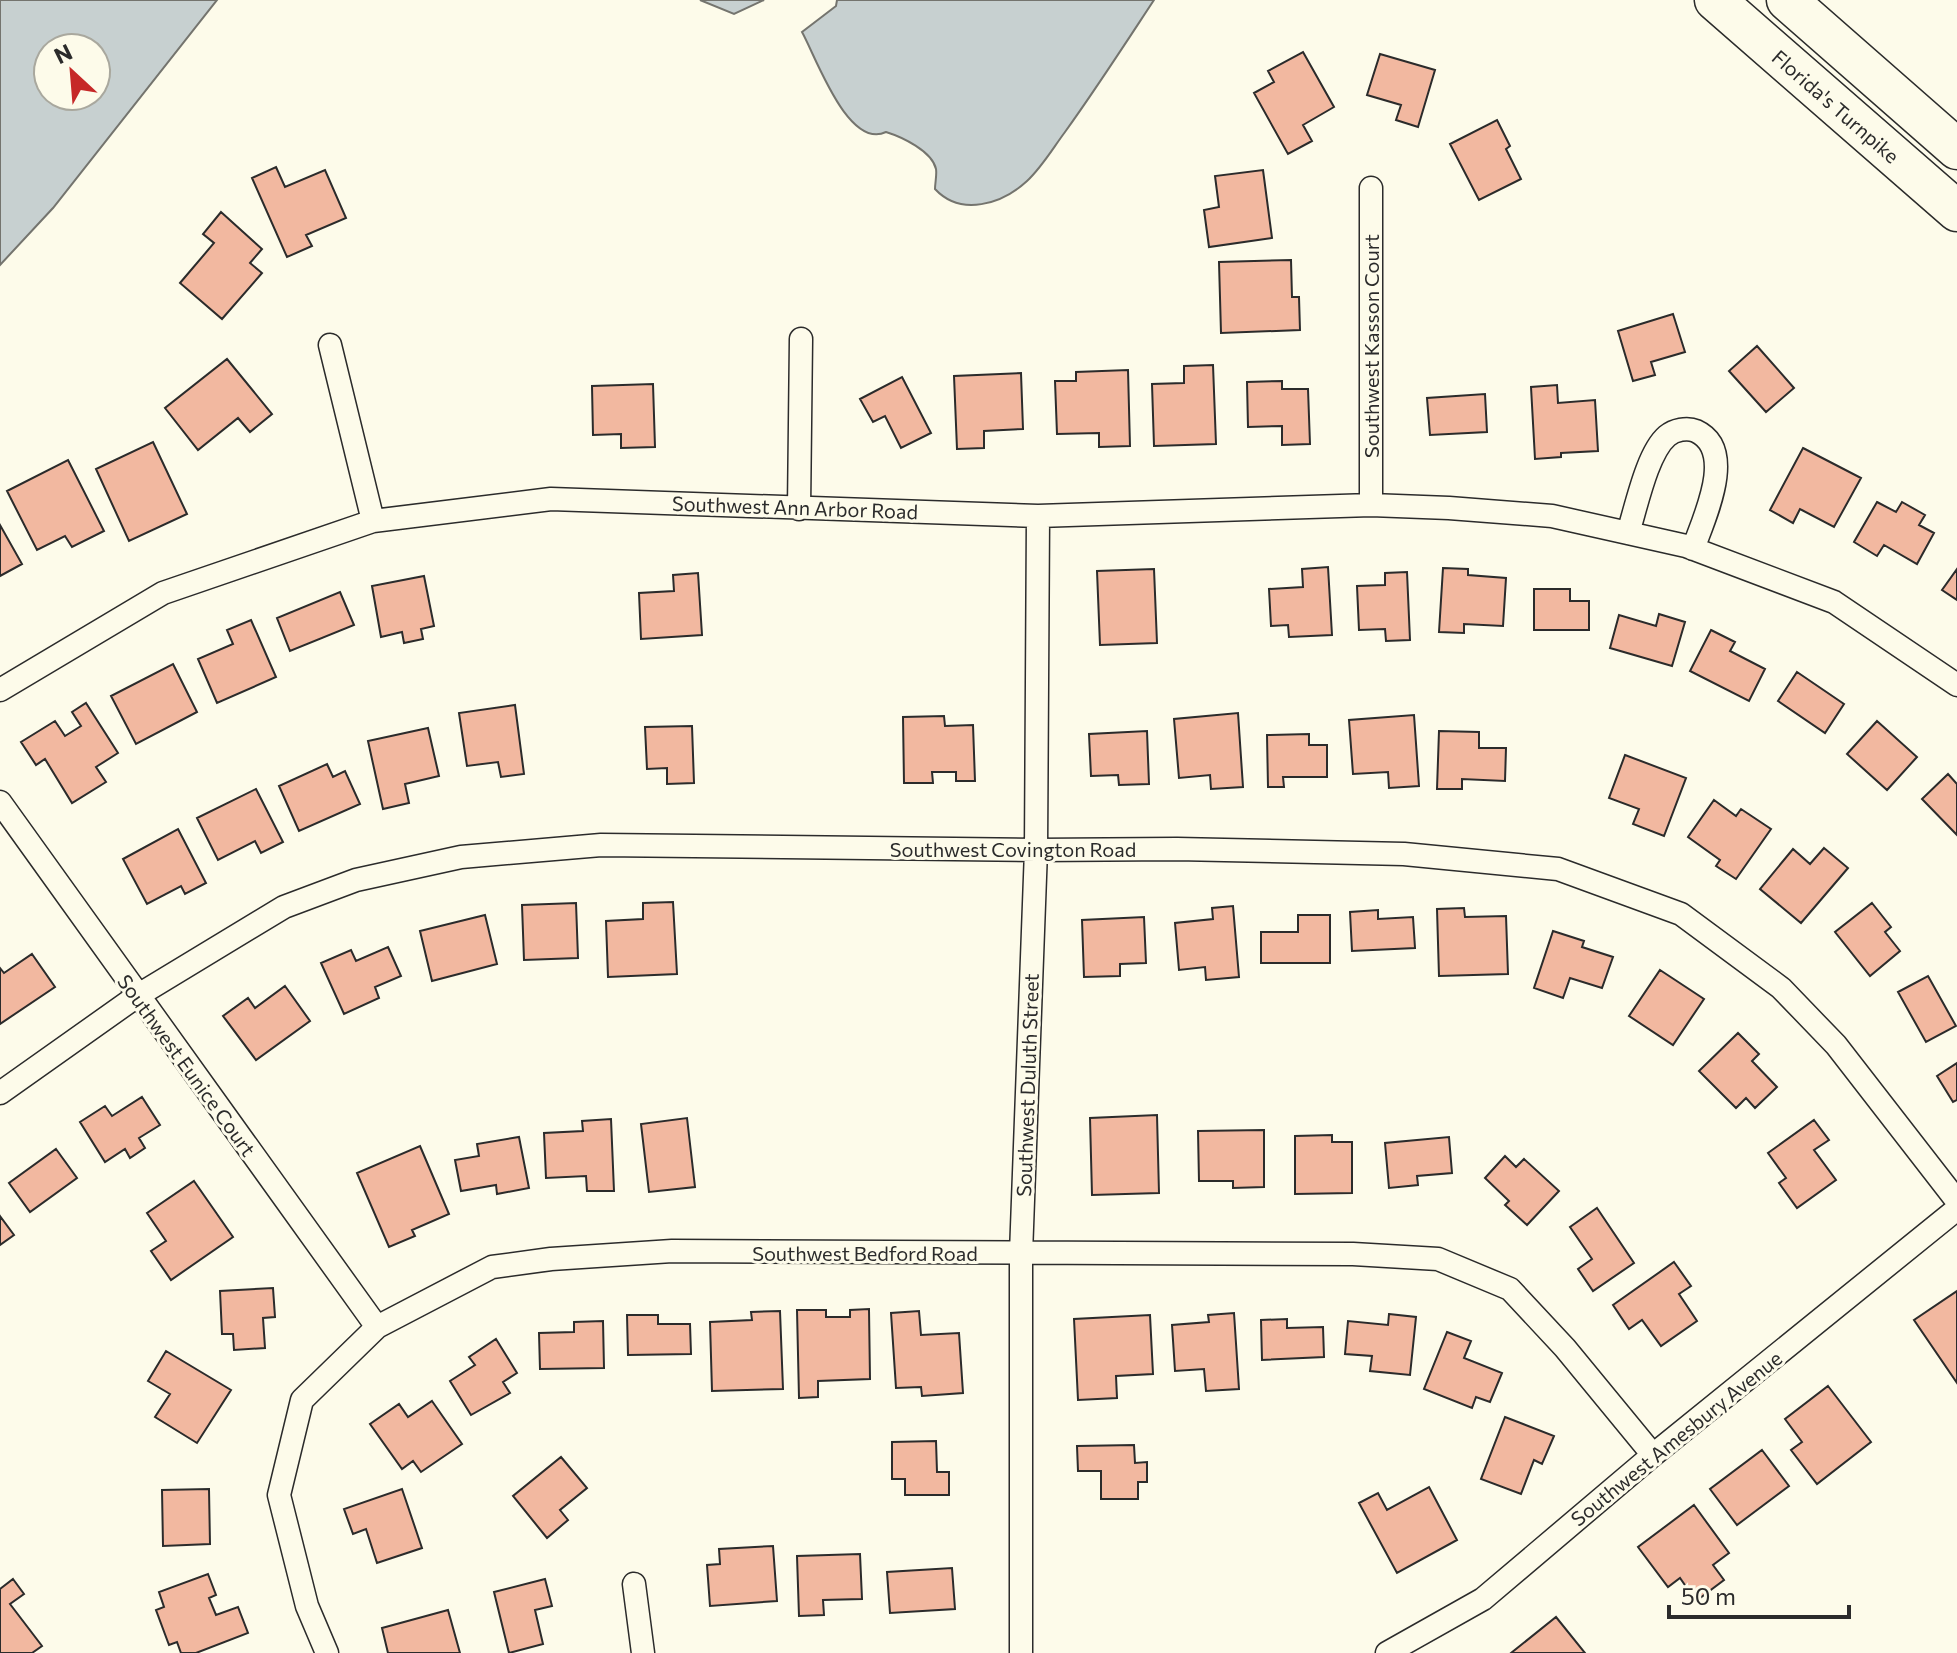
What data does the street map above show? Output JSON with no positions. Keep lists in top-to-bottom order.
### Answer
{
  "streets": {
    "highway": ["Florida's Turnpike"],
    "street": [
      "Southwest Kasson Court",
      "Southwest Ann Arbor Road",
      "Southwest Covington Road",
      "Southwest Eunice Court",
      "Southwest Duluth Street",
      "Southwest Bedford Road",
      "Southwest Amesbury Avenue"
    ]
  },
  "crossings": [
    ["Southwest Kasson Court", "Southwest Ann Arbor Road"],
    ["Southwest Ann Arbor Road", "Southwest Duluth Street"],
    ["Southwest Covington Road", "Southwest Eunice Court"],
    ["Southwest Covington Road", "Southwest Duluth Street"],
    ["Southwest Eunice Court", "Southwest Bedford Road"],
    ["Southwest Duluth Street", "Southwest Bedford Road"],
    ["Southwest Bedford Road", "Southwest Amesbury Avenue"]
  ],
  "scale_bar": "50 m",
  "north": "top left"
}
